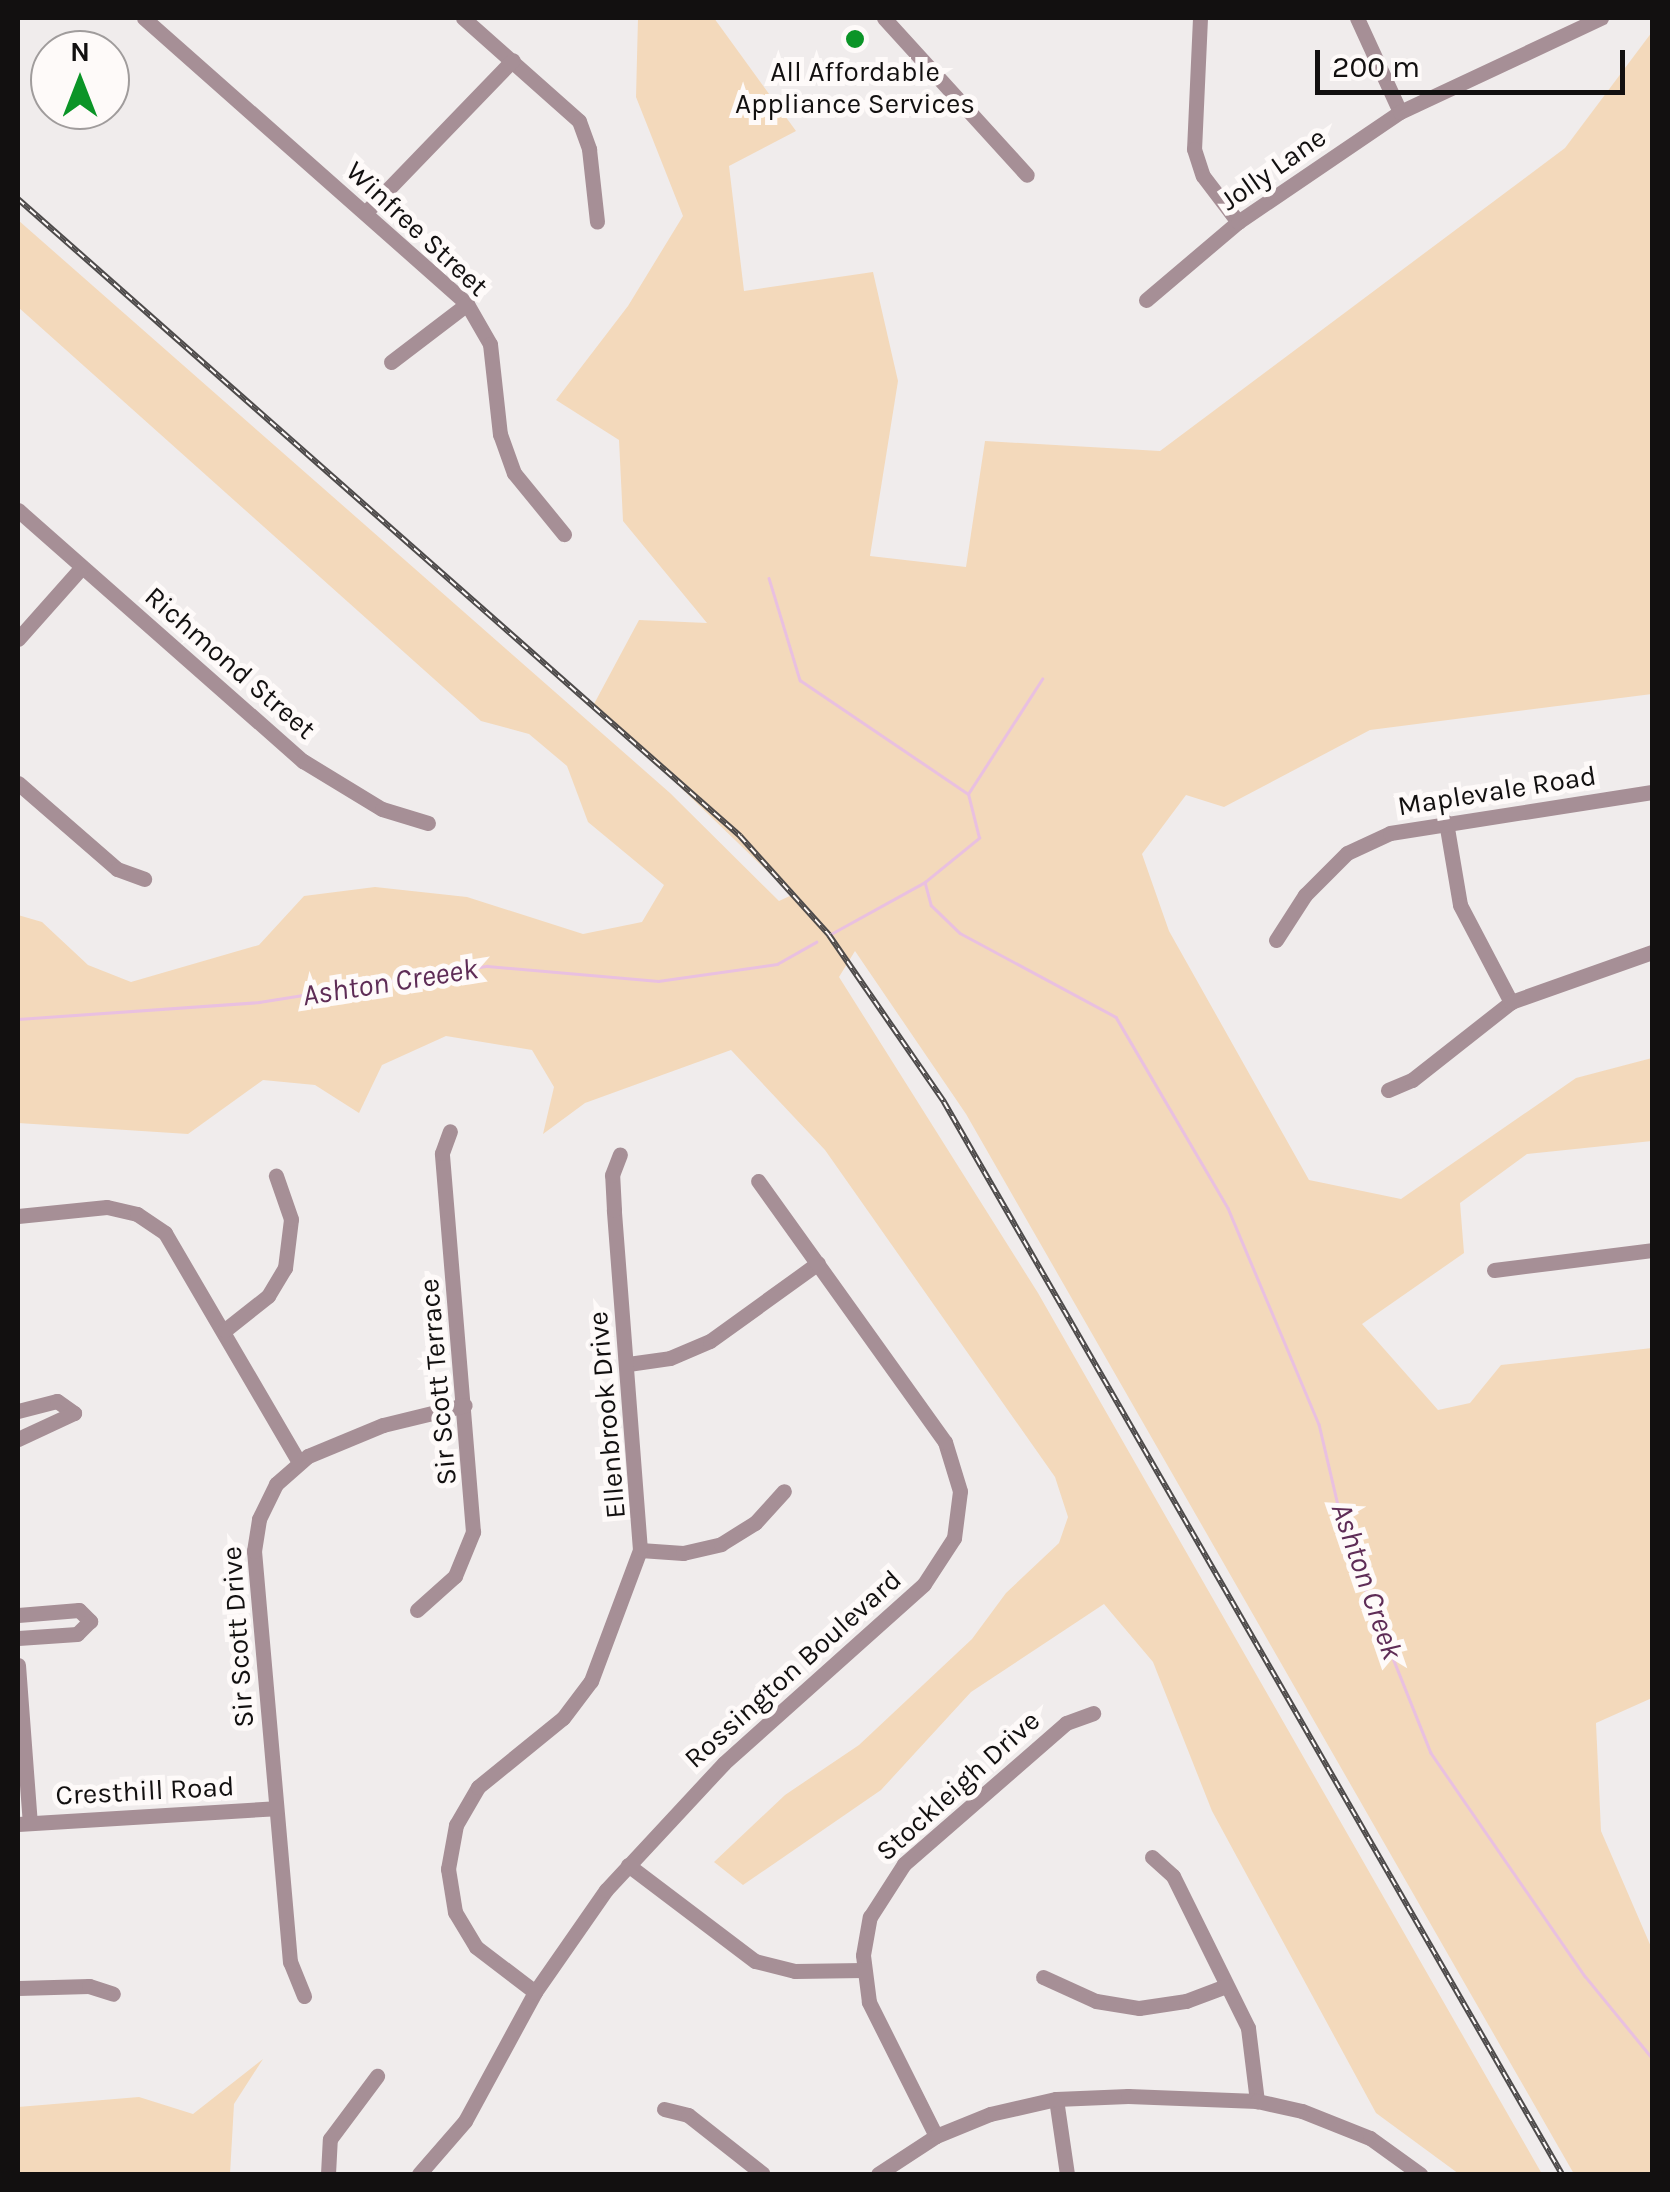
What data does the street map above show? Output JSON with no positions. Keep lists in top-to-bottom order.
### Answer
{
  "streets": {
    "street": [
      "Jolly Lane",
      "Winfree Street",
      "Richmond Street",
      "Maplevale Road",
      "Sir Scott Terrace",
      "Ellenbrook Drive",
      "Sir Scott Drive",
      "Rossington Boulevard",
      "Stockleigh Drive",
      "Cresthill Road"
    ]
  },
  "crossings": [
    ["Sir Scott Terrace", "Sir Scott Drive"],
    ["Ellenbrook Drive", "Rossington Boulevard"],
    ["Sir Scott Drive", "Cresthill Road"]
  ],
  "water": ["Ashton Creeek", "Ashton Creek"],
  "places": ["All Affordable Appliance Services"],
  "scale_bar": "200 m",
  "north": "top"
}
